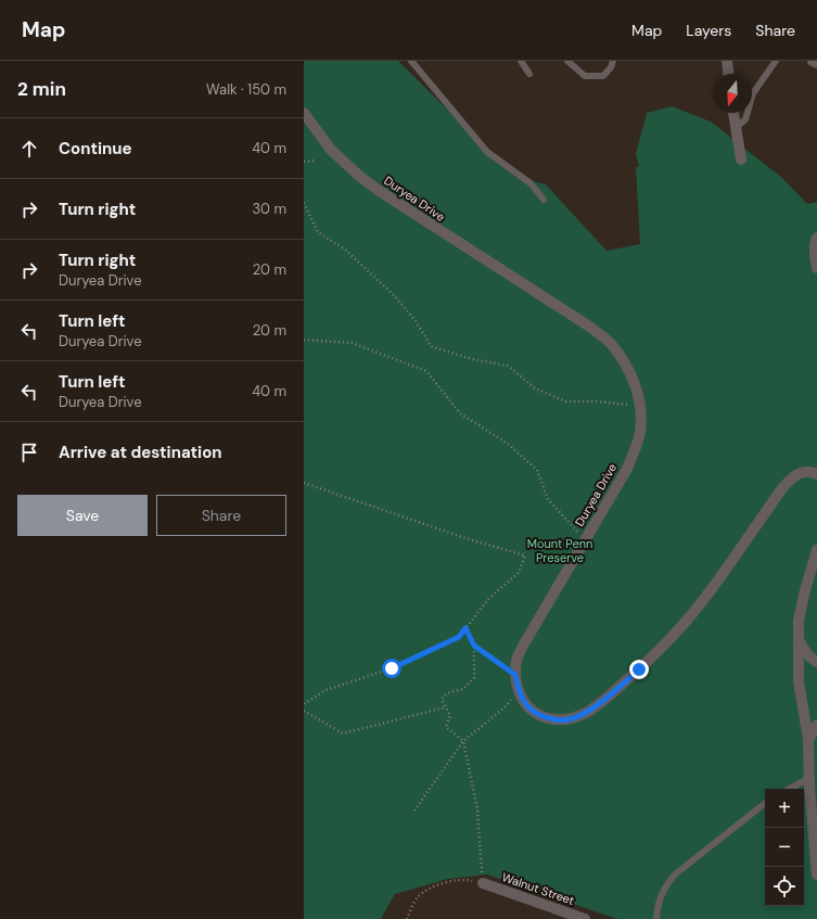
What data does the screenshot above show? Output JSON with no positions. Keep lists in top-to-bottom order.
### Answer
{
  "streets": {
    "street": ["Duryea Drive", "Walnut Street"]
  },
  "parks": ["Mount Penn Preserve"],
  "north": "bottom",
  "page": {
    "header": "Map",
    "nav": ["Map", "Layers", "Share"],
    "heading": ["2 min", "Walk · 150 m"],
    "list": [
      ["Continue", "40 m"],
      ["Turn right", "30 m"],
      ["Turn right", "Duryea Drive", "20 m"],
      ["Turn left", "Duryea Drive", "20 m"],
      ["Turn left", "Duryea Drive", "40 m"],
      "Arrive at destination"
    ],
    "buttons": ["Save", "Share"],
    "map_buttons": ["+", "−"]
  }
}
